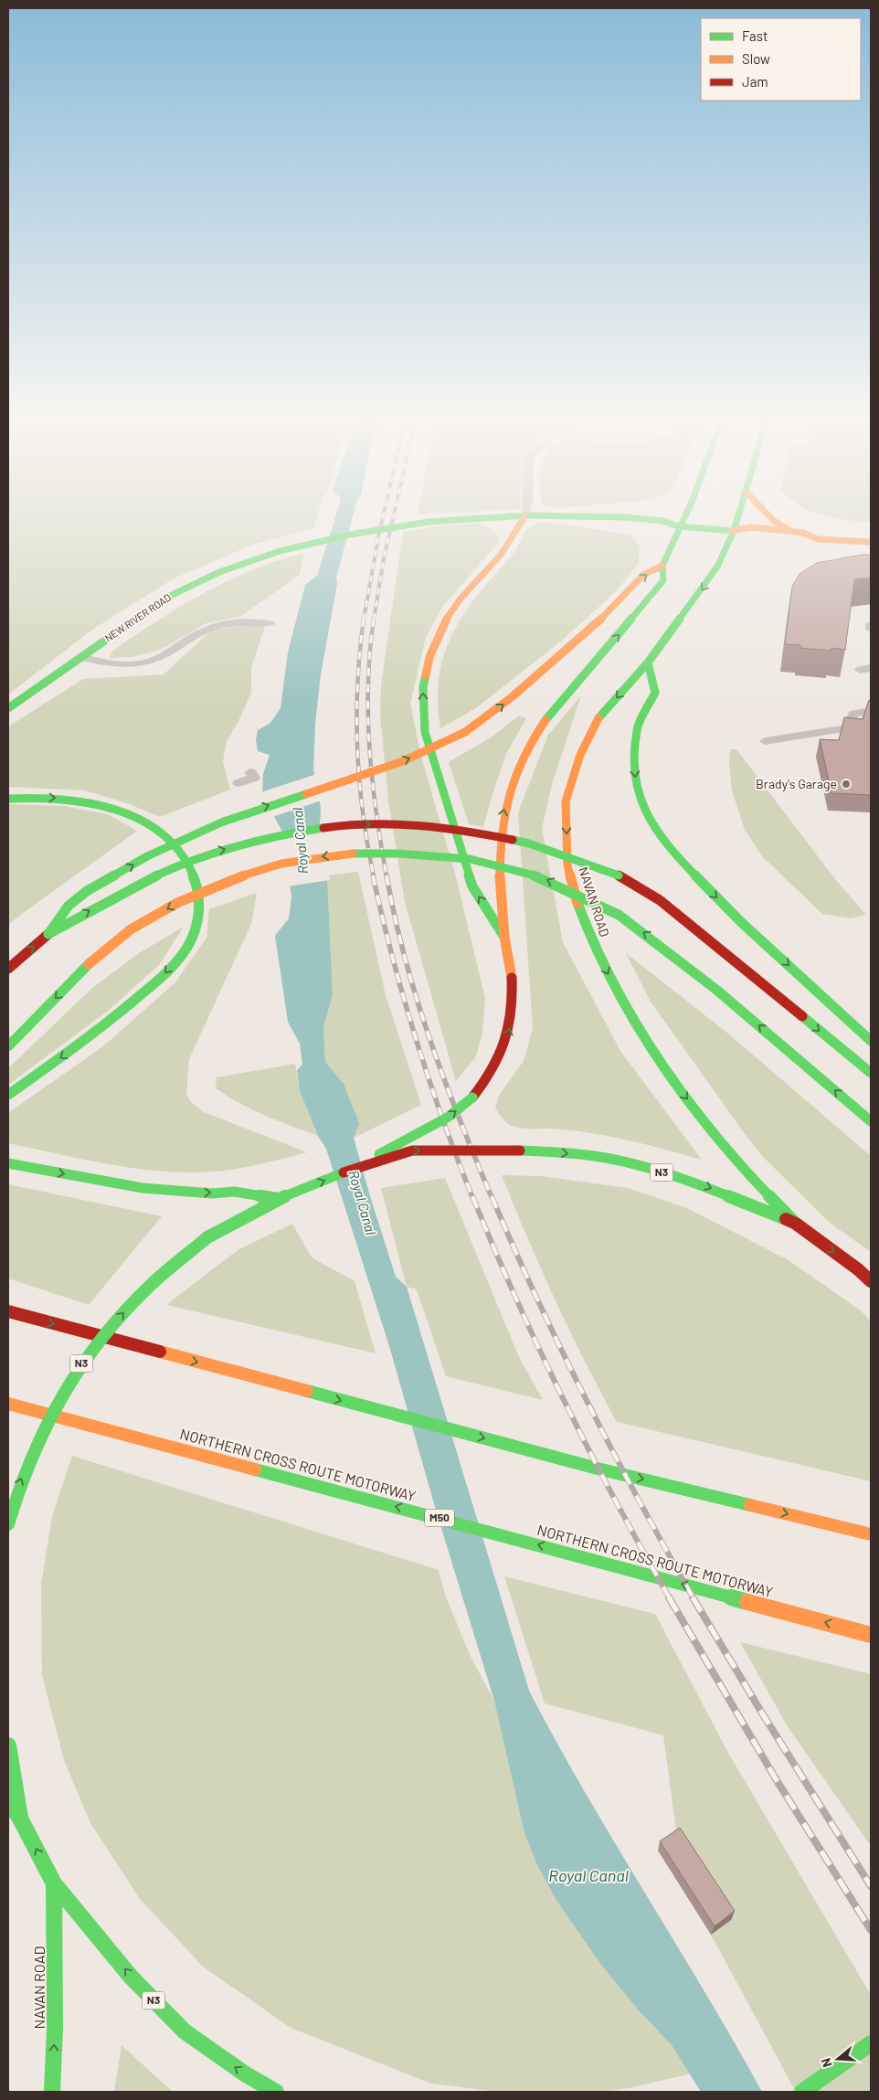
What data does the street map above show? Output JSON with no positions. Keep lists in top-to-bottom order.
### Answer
{
  "streets": {
    "main road": [
      "NEW RIVER ROAD",
      "NAVAN ROAD",
      "N3",
      "NORTHERN CROSS ROUTE MOTORWAY",
      "M50"
    ]
  },
  "crossings": [
    ["NAVAN ROAD", "N3"]
  ],
  "water": ["Royal Canal"],
  "places": ["Brady's Garage"],
  "legend": ["Fast", "Slow", "Jam"],
  "north": "left"
}
